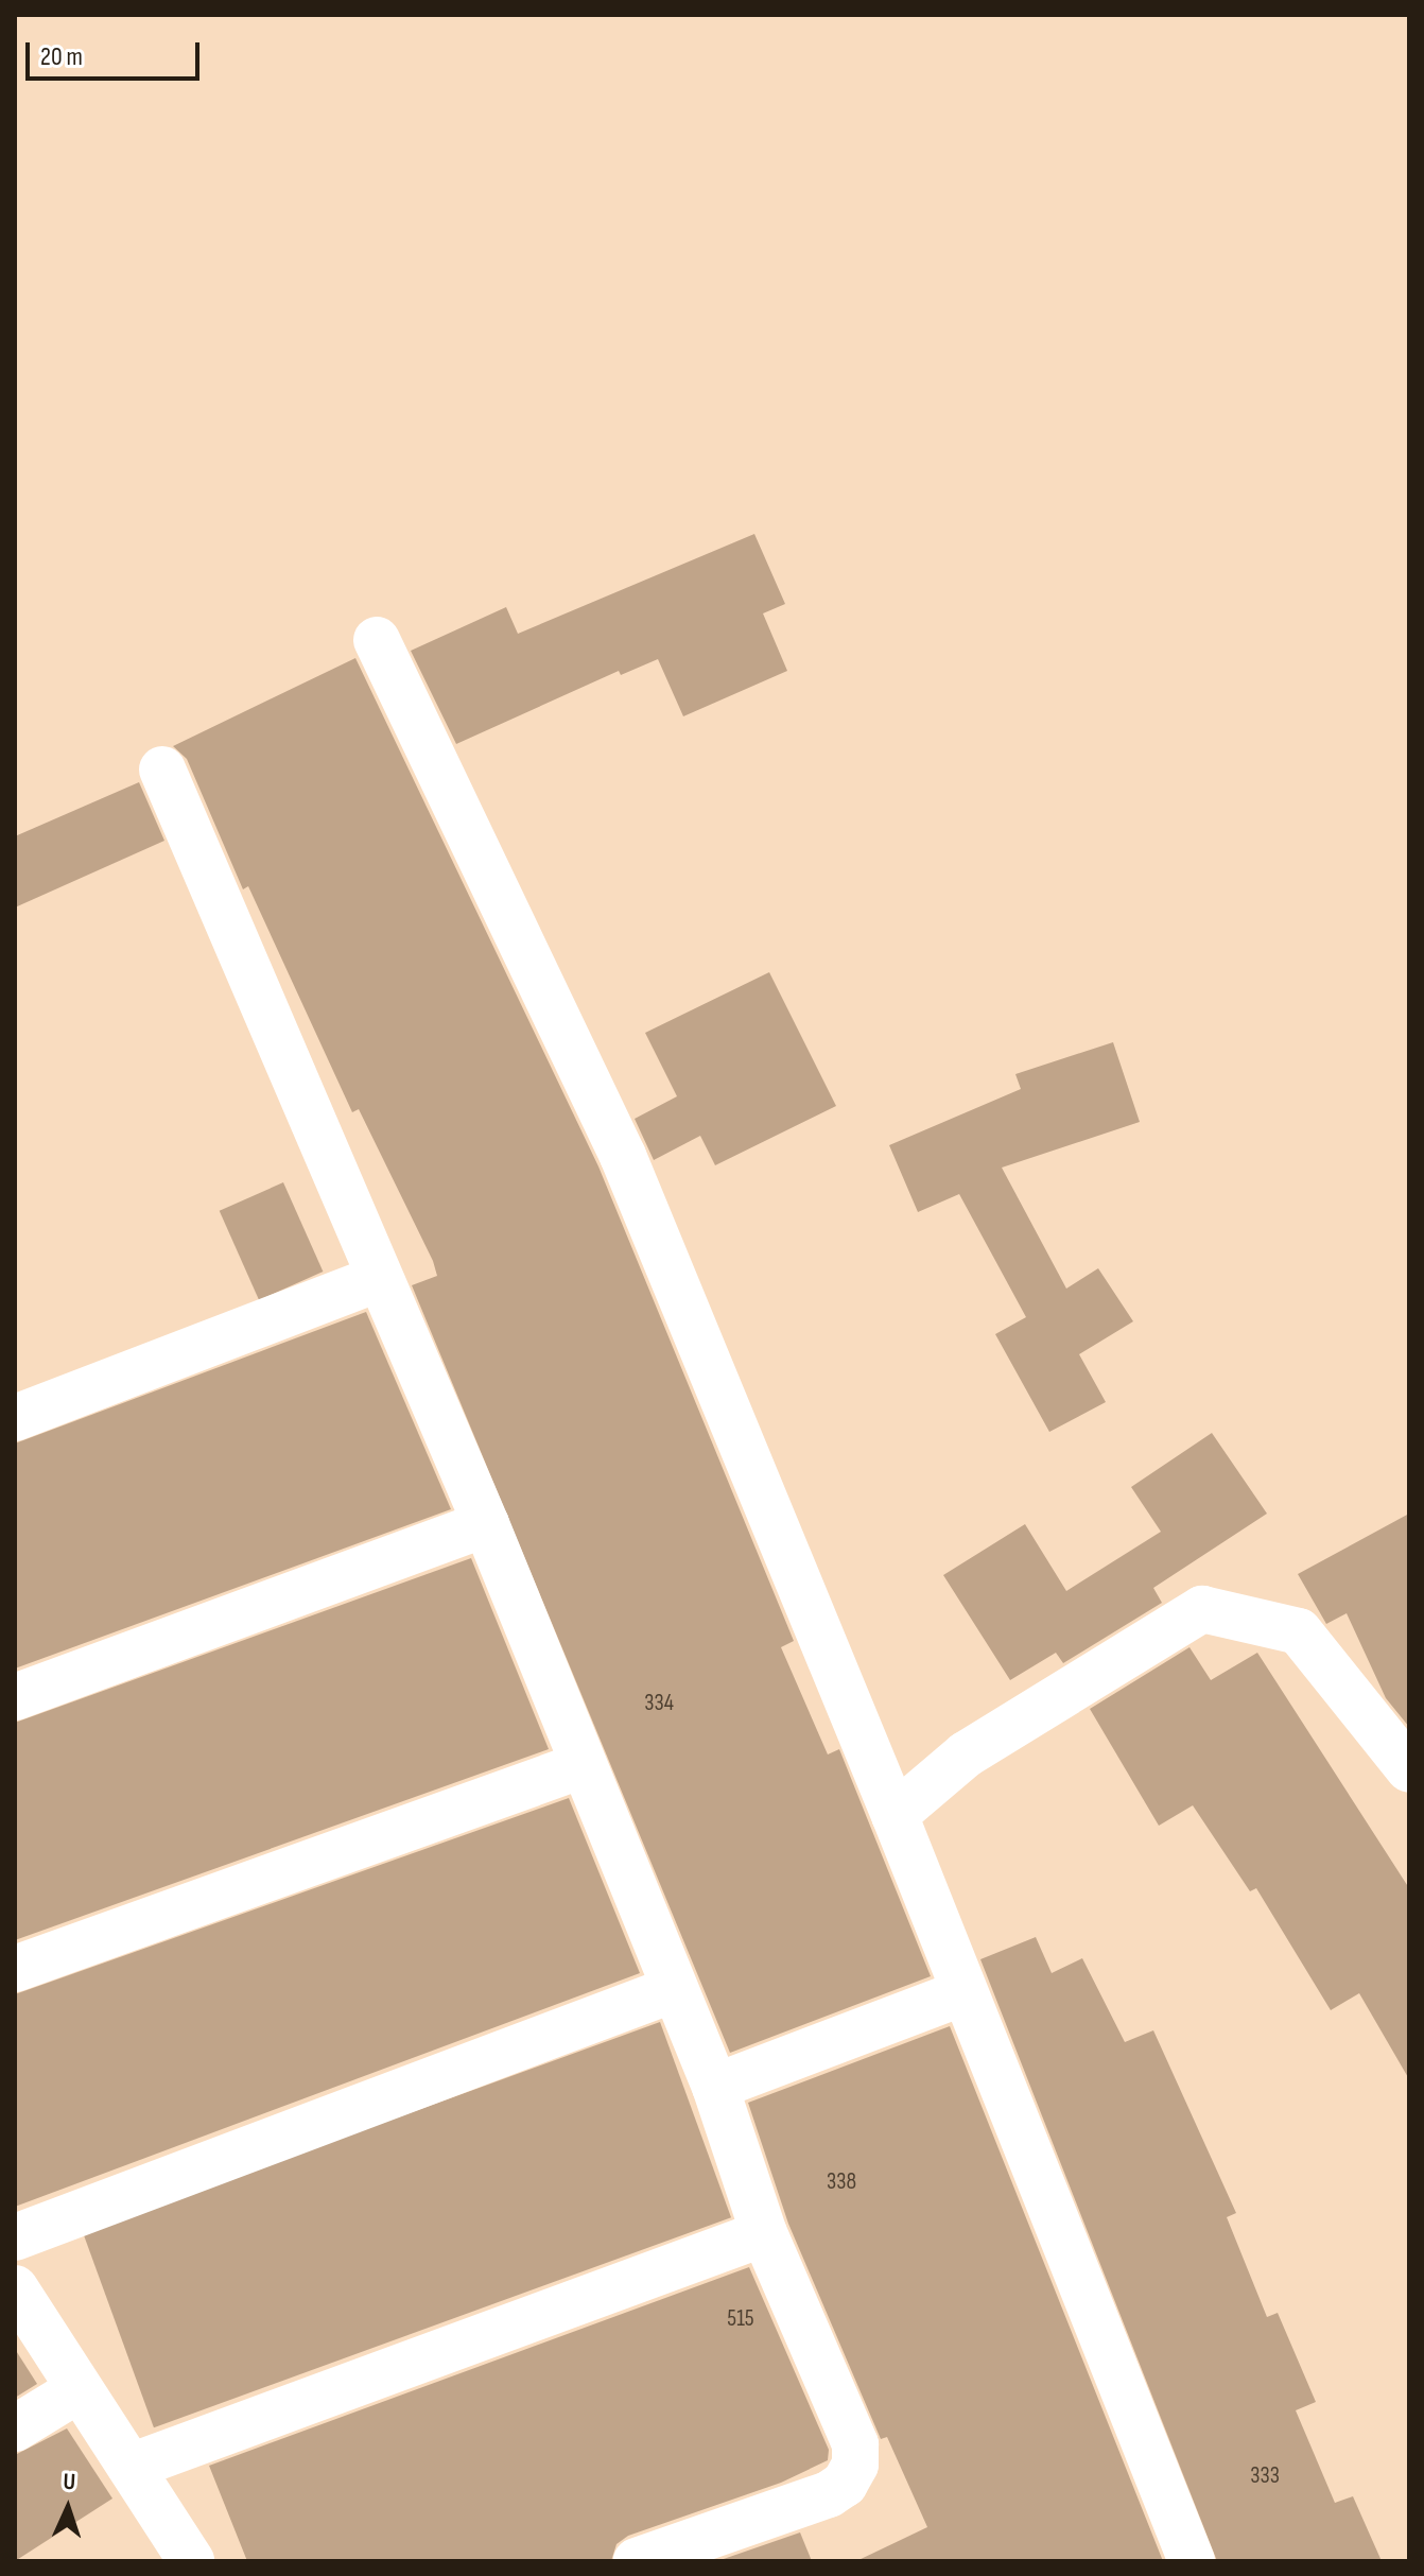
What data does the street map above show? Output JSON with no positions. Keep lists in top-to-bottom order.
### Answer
{
  "house_numbers": [
    "334",
    "338",
    "515",
    "333"
  ],
  "scale_bar": "20 m",
  "north": "top"
}
